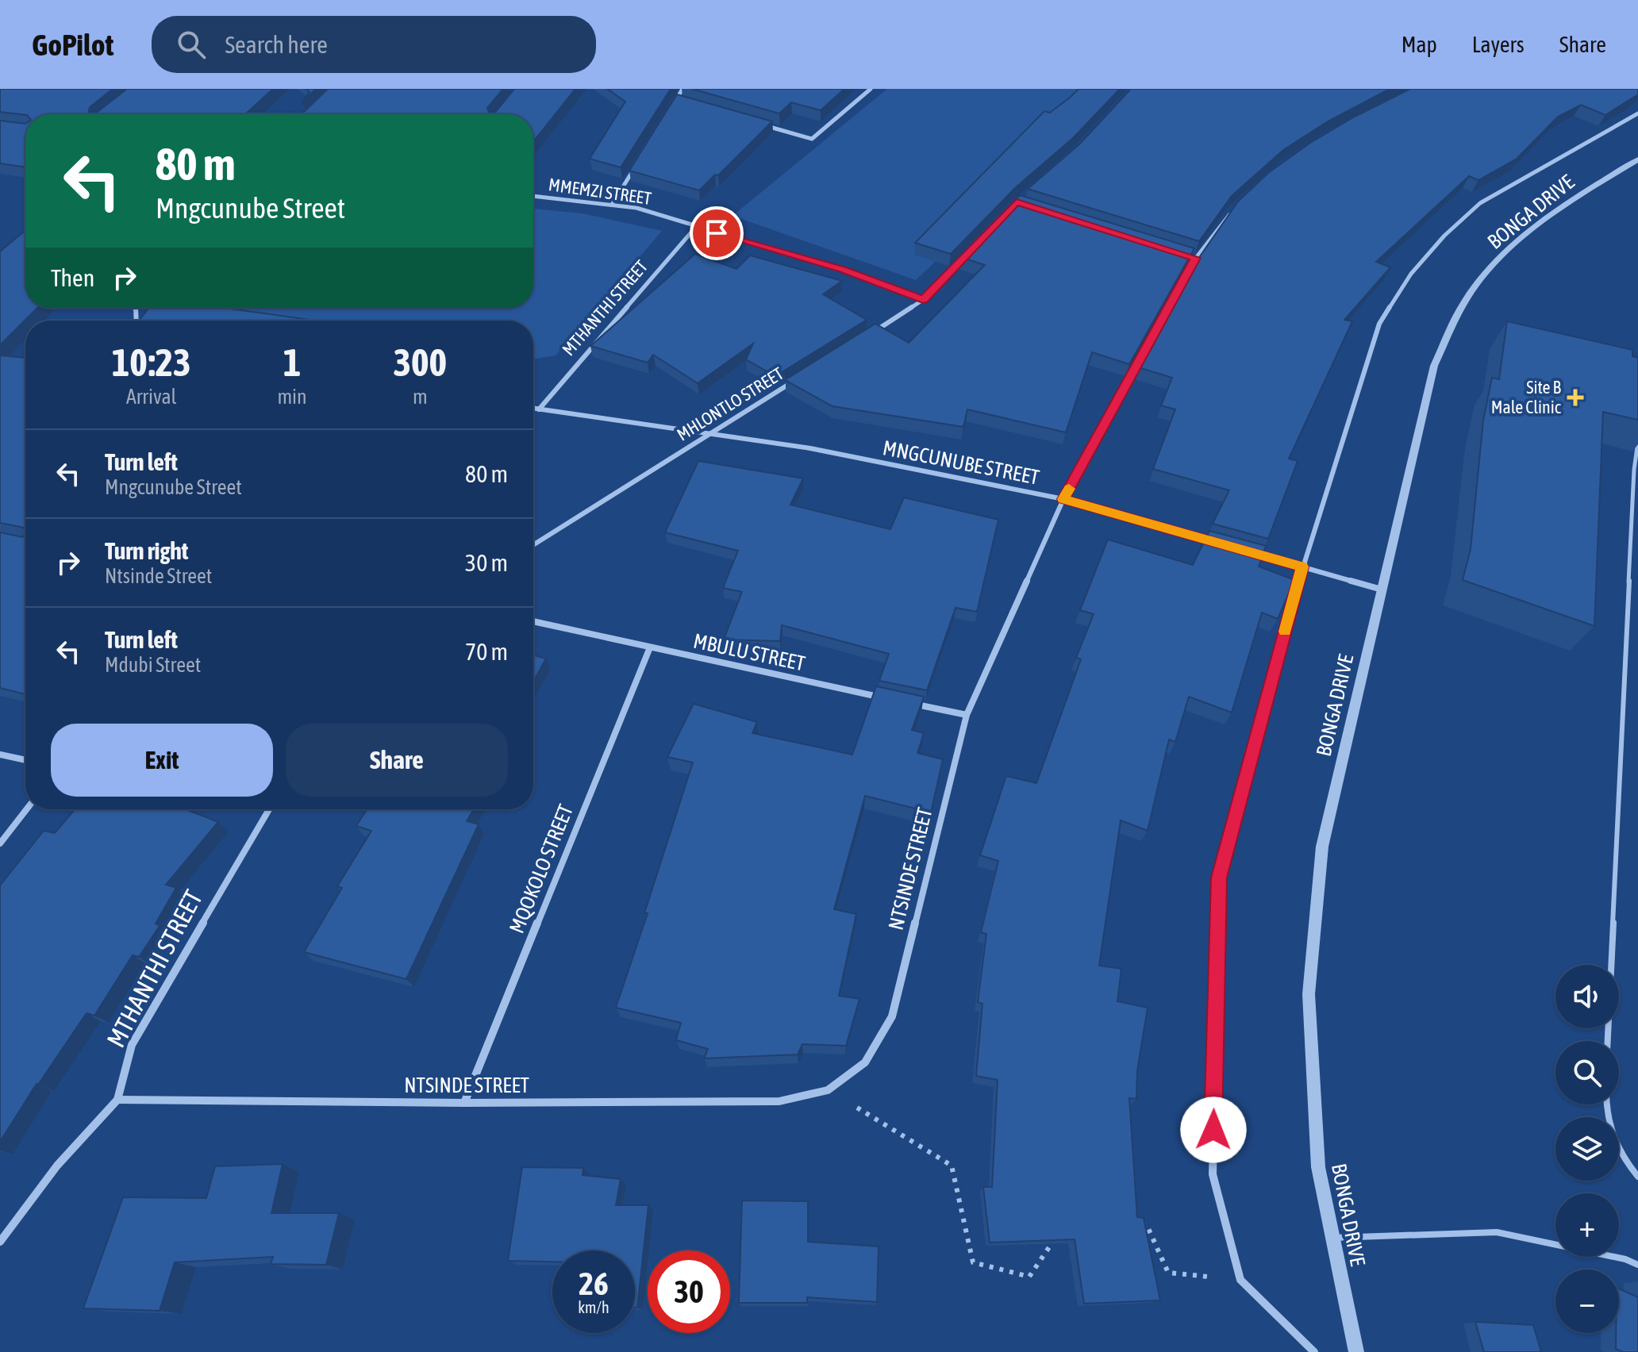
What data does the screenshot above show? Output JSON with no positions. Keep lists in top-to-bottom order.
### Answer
{
  "streets": {
    "street": [
      "MMEMZI STREET",
      "BONGA DRIVE",
      "MTHANTHI STREET",
      "MHLONTLO STREET",
      "MNGCUNUBE STREET",
      "MBULU STREET",
      "MQOKOLO STREET",
      "NTSINDE STREET"
    ]
  },
  "crossings": [
    ["MMEMZI STREET", "MTHANTHI STREET"],
    ["MTHANTHI STREET", "MNGCUNUBE STREET"],
    ["MTHANTHI STREET", "NTSINDE STREET"],
    ["MHLONTLO STREET", "MNGCUNUBE STREET"],
    ["MNGCUNUBE STREET", "NTSINDE STREET"],
    ["MBULU STREET", "MQOKOLO STREET"],
    ["MQOKOLO STREET", "NTSINDE STREET"]
  ],
  "places": {
    "health": ["Site B Male Clinic"]
  },
  "page": {
    "header": "GoPilot",
    "search": "Search here",
    "nav": ["Map", "Layers", "Share"],
    "turn": ["80 m", "Mngcunube Street"],
    "then": "Then",
    "eta": [
      "10:23",
      "Arrival",
      "1",
      "min",
      "300",
      "m"
    ],
    "list": [
      {
        "name": "Turn left",
        "note": "Mngcunube Street",
        "value": "80 m"
      },
      {
        "name": "Turn right",
        "note": "Ntsinde Street",
        "value": "30 m"
      },
      {
        "name": "Turn left",
        "note": "Mdubi Street",
        "value": "70 m"
      }
    ],
    "buttons": ["Exit", "Share"],
    "map_buttons": ["+", "−"],
    "speed": "26 km/h",
    "limit": "30"
  }
}
